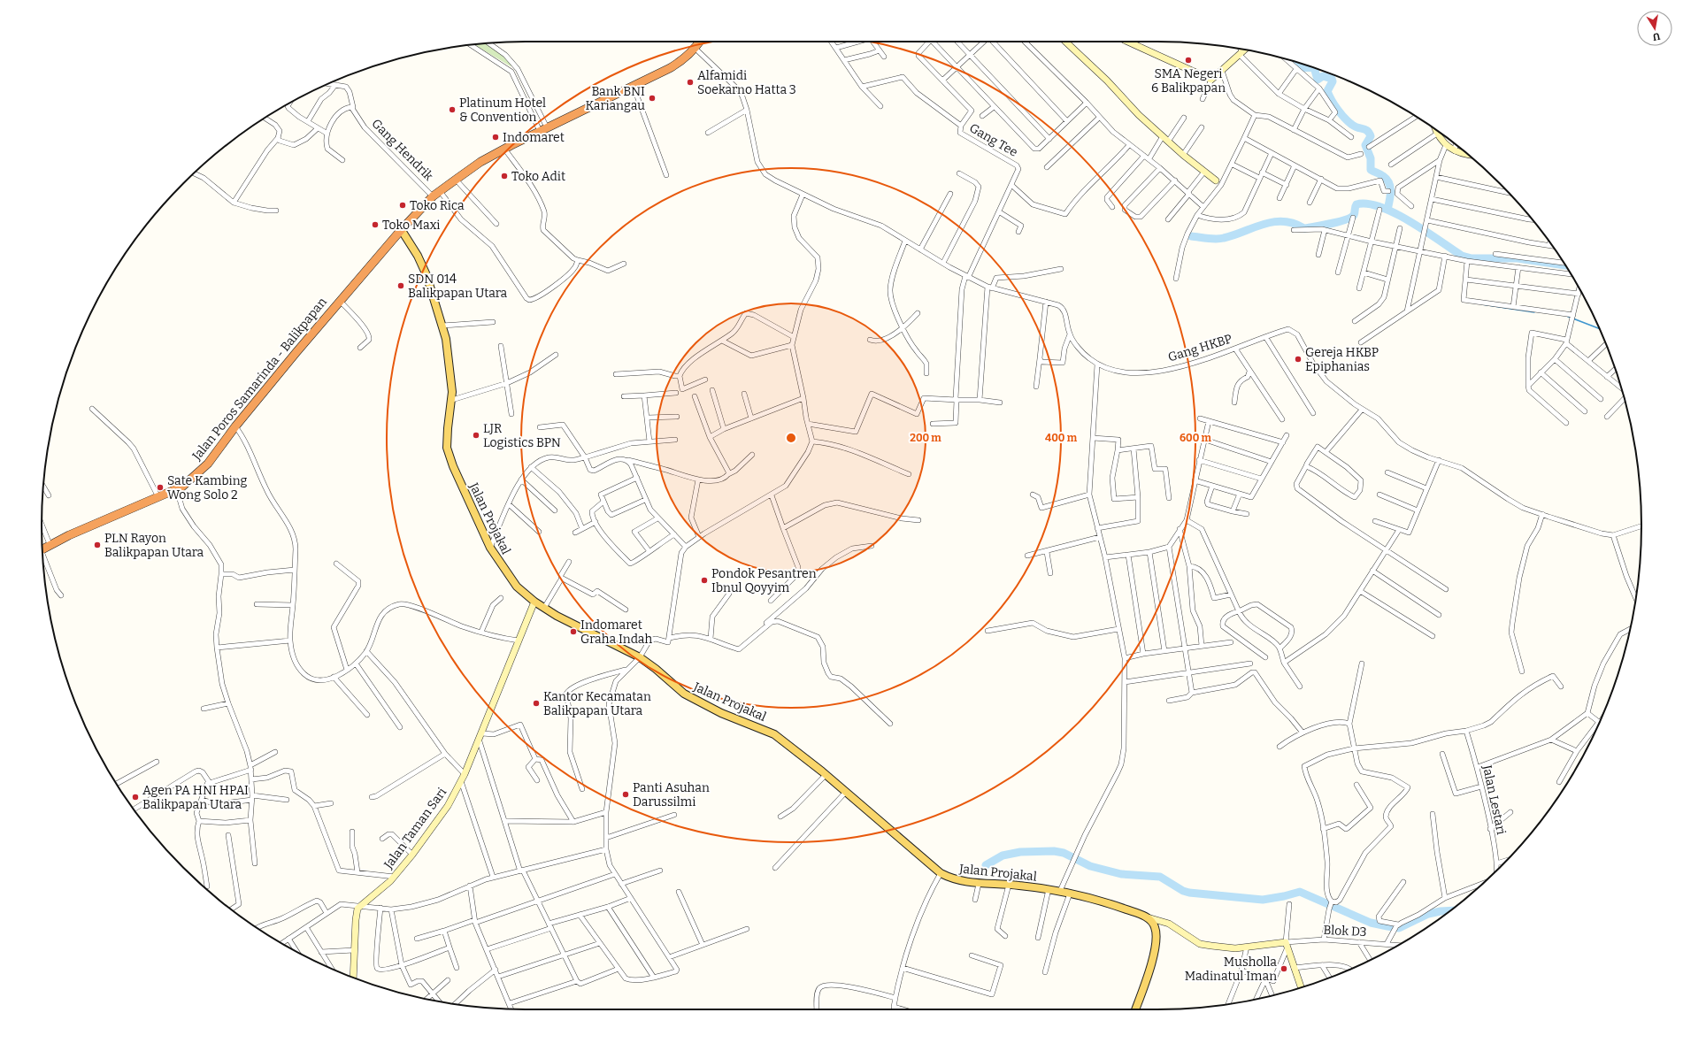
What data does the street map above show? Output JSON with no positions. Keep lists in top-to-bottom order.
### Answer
{
  "streets": {
    "highway": ["Jalan Poros Samarinda - Balikpapan"],
    "main road": ["Jalan Projakal"],
    "street": [
      "Gang Tee",
      "Gang Hendrik",
      "Gang HKBP",
      "Jalan Lestari",
      "Jalan Taman Sari",
      "Blok D3"
    ]
  },
  "crossings": [
    ["Gang Hendrik", "Jalan Poros Samarinda - Balikpapan"],
    ["Jalan Poros Samarinda - Balikpapan", "Jalan Projakal"],
    ["Jalan Projakal", "Jalan Taman Sari"]
  ],
  "places": [
    "SMA Negeri 6 Balikpapan",
    "Alfamidi Soekarno Hatta 3",
    "Bank BNI Kariangau",
    "Platinum Hotel & Convention",
    "Indomaret",
    "Toko Adit",
    "Toko Rica",
    "Toko Maxi",
    "SDN 014 Balikpapan Utara",
    "Gereja HKBP Epiphanias",
    "LJR Logistics BPN",
    "Sate Kambing Wong Solo 2",
    "PLN Rayon Balikpapan Utara",
    "Pondok Pesantren Ibnul Qoyyim",
    "Indomaret Graha Indah",
    "Kantor Kecamatan Balikpapan Utara",
    "Panti Asuhan Darussilmi",
    "Agen PA HNI HPAI Balikpapan Utara",
    "Musholla Madinatul Iman"
  ],
  "north": "bottom",
  "rings": ["200 m", "400 m", "600 m"]
}
